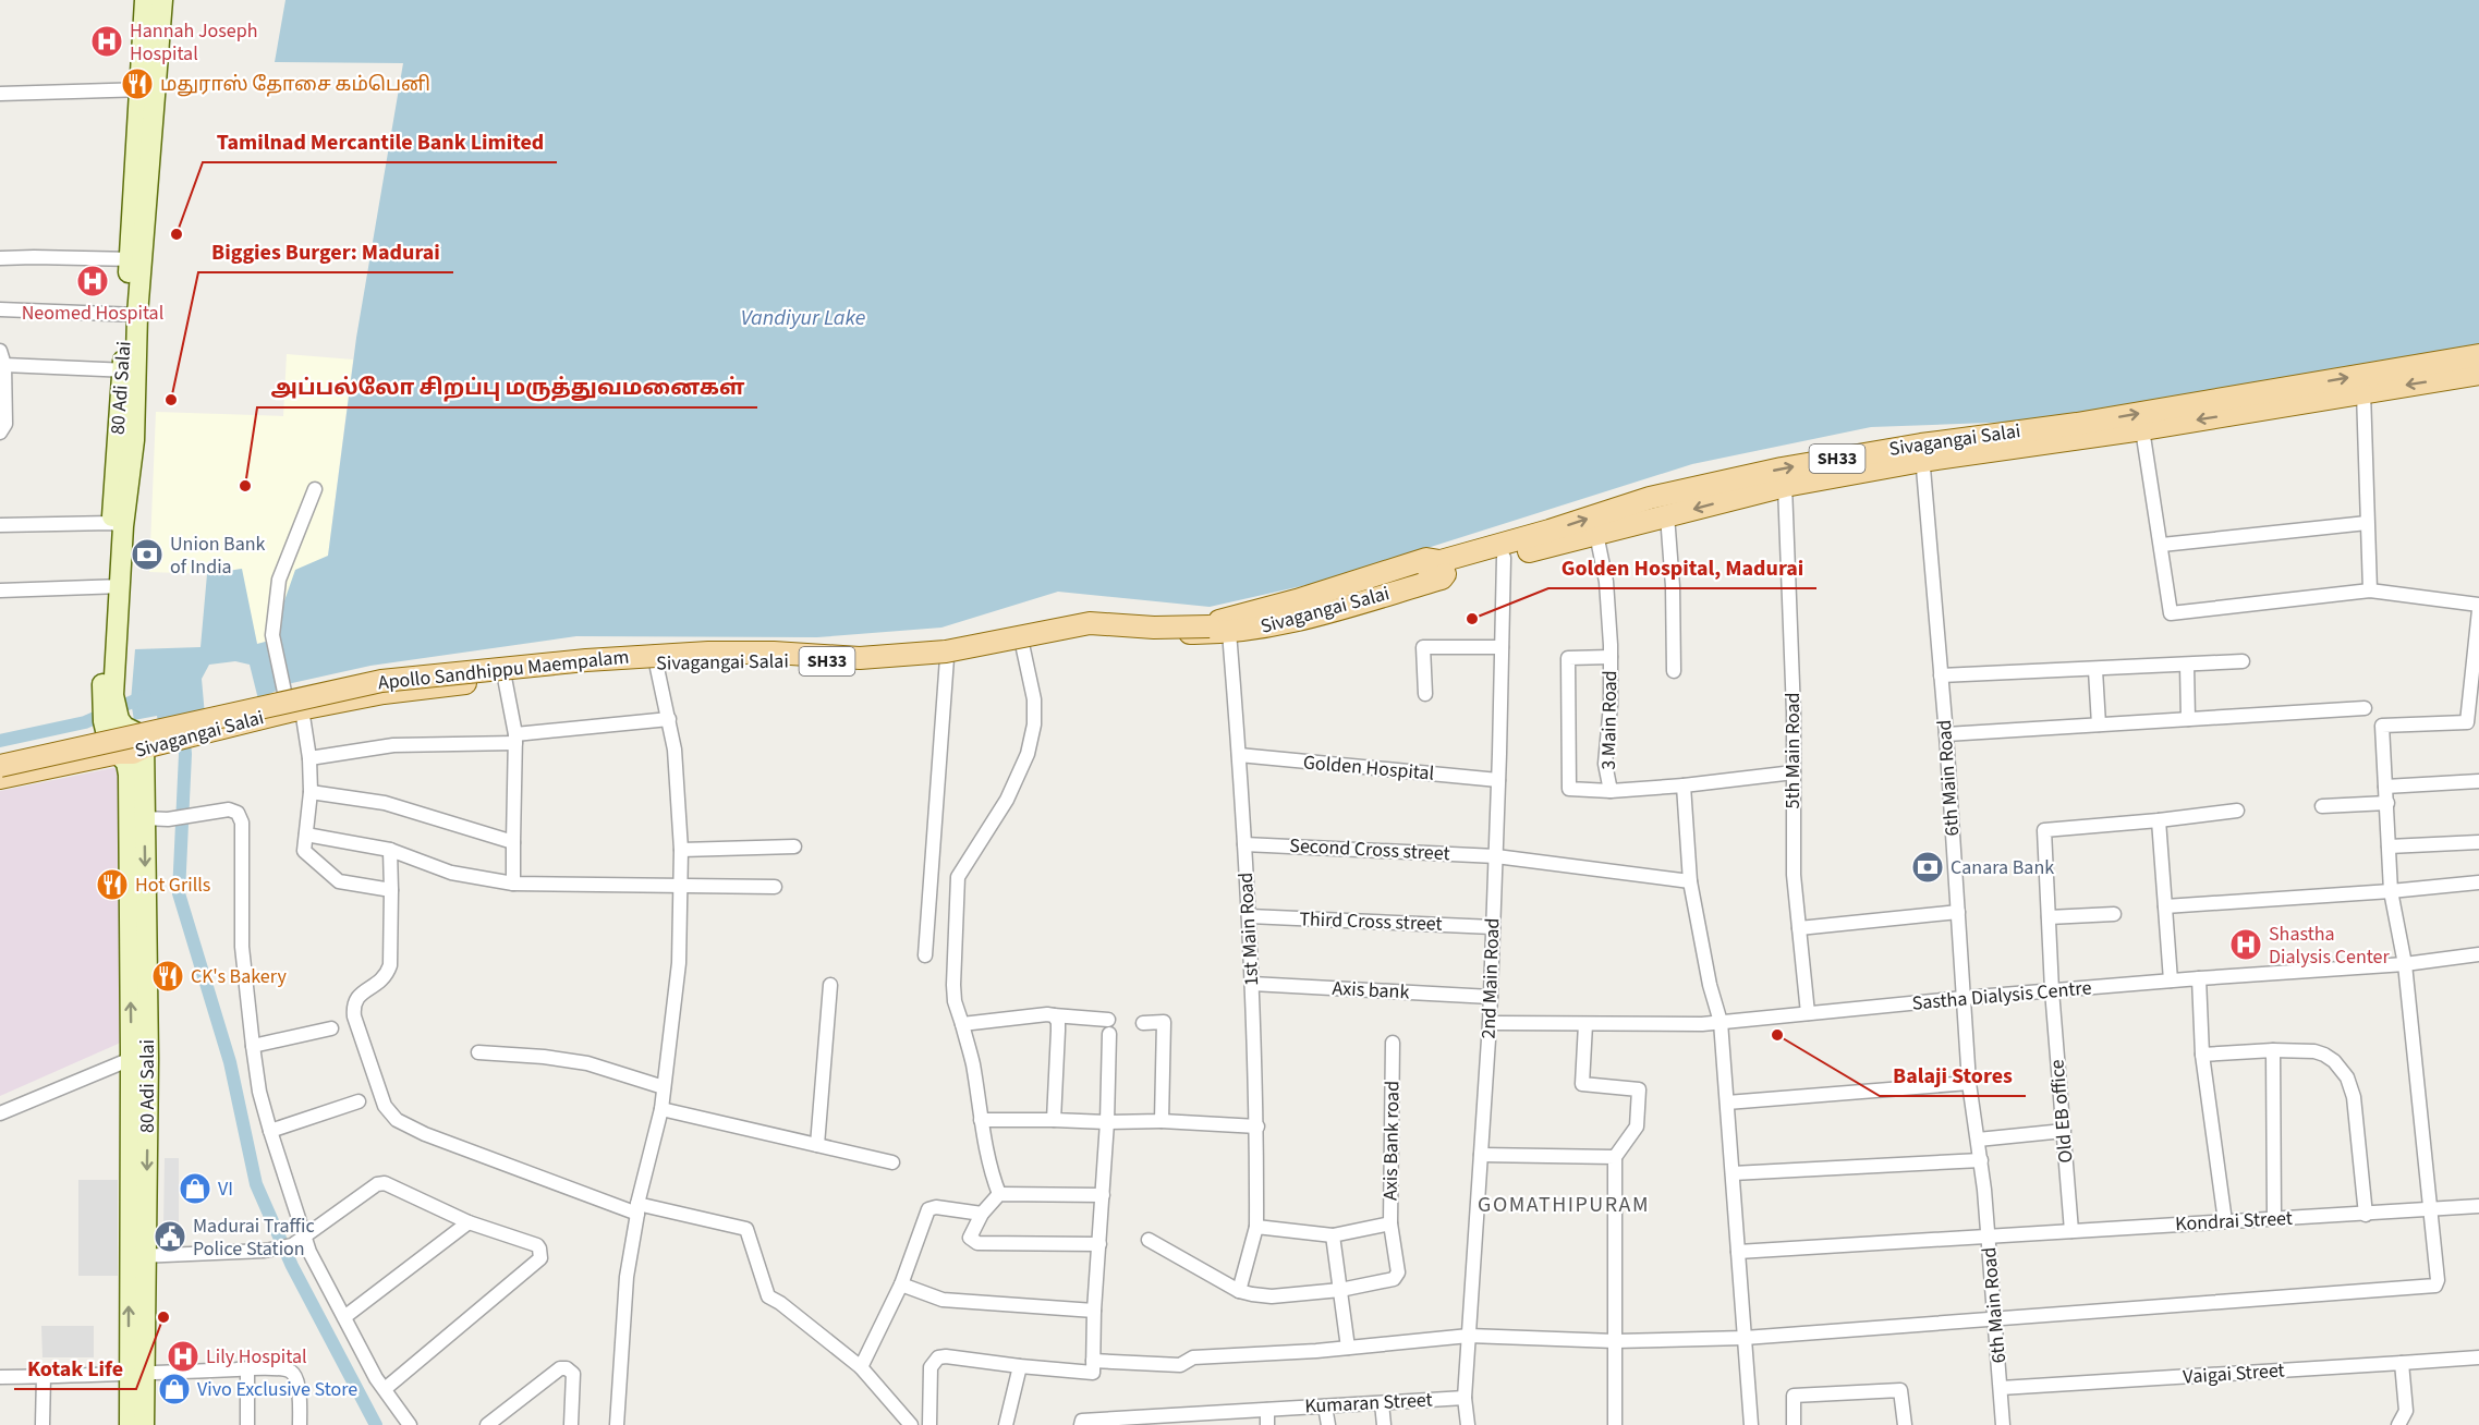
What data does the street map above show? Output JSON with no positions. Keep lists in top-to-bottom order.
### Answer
{
  "streets": {
    "main road": [
      "80 Adi Salai",
      "Sivagangai Salai",
      "SH33",
      "Apollo Sandhippu Maempalam"
    ],
    "street": [
      "3 Main Road",
      "5th Main Road",
      "Golden Hospital",
      "6th Main Road",
      "Second Cross street",
      "Third Cross street",
      "1st Main Road",
      "2nd Main Road",
      "Axis bank",
      "Sastha Dialysis Centre",
      "Old EB office",
      "Axis Bank road",
      "Kondrai Street",
      "Vaigai Street",
      "Kumaran Street"
    ]
  },
  "crossings": [
    ["80 Adi Salai", "Sivagangai Salai"],
    ["Sivagangai Salai", "Apollo Sandhippu Maempalam"],
    ["Sivagangai Salai", "3 Main Road"],
    ["Sivagangai Salai", "5th Main Road"],
    ["Sivagangai Salai", "6th Main Road"],
    ["Sivagangai Salai", "1st Main Road"],
    ["Sivagangai Salai", "2nd Main Road"],
    ["Apollo Sandhippu Maempalam", "1st Main Road"],
    ["3 Main Road", "5th Main Road"],
    ["5th Main Road", "Sastha Dialysis Centre"],
    ["Golden Hospital", "1st Main Road"],
    ["Golden Hospital", "2nd Main Road"],
    ["6th Main Road", "Sastha Dialysis Centre"],
    ["6th Main Road", "Kondrai Street"],
    ["6th Main Road", "Vaigai Street"],
    ["Second Cross street", "1st Main Road"],
    ["Second Cross street", "2nd Main Road"],
    ["Third Cross street", "1st Main Road"],
    ["Third Cross street", "2nd Main Road"],
    ["1st Main Road", "Axis bank"],
    ["1st Main Road", "Axis Bank road"],
    ["2nd Main Road", "Axis bank"],
    ["2nd Main Road", "Sastha Dialysis Centre"],
    ["2nd Main Road", "Kumaran Street"],
    ["Sastha Dialysis Centre", "Old EB office"],
    ["Old EB office", "Kondrai Street"]
  ],
  "districts": ["GOMATHIPURAM"],
  "water": ["Vandiyur Lake"],
  "places": {
    "hospital": [
      "Hannah Joseph Hospital",
      "Neomed Hospital",
      "Shastha Dialysis Center",
      "Lily Hospital"
    ],
    "restaurant": ["மதுராஸ் தோசை கம்பெனி", "Hot Grills", "CK's Bakery"],
    "other": [
      "Tamilnad Mercantile Bank Limited",
      "Biggies Burger: Madurai",
      "அப்பல்லோ சிறப்பு மருத்துவமனைகள்",
      "Golden Hospital, Madurai",
      "Balaji Stores",
      "Kotak Life"
    ],
    "bank": ["Union Bank of India", "Canara Bank"],
    "shop": ["VI", "Vivo Exclusive Store"],
    "public building": ["Madurai Traffic Police Station"]
  }
}
